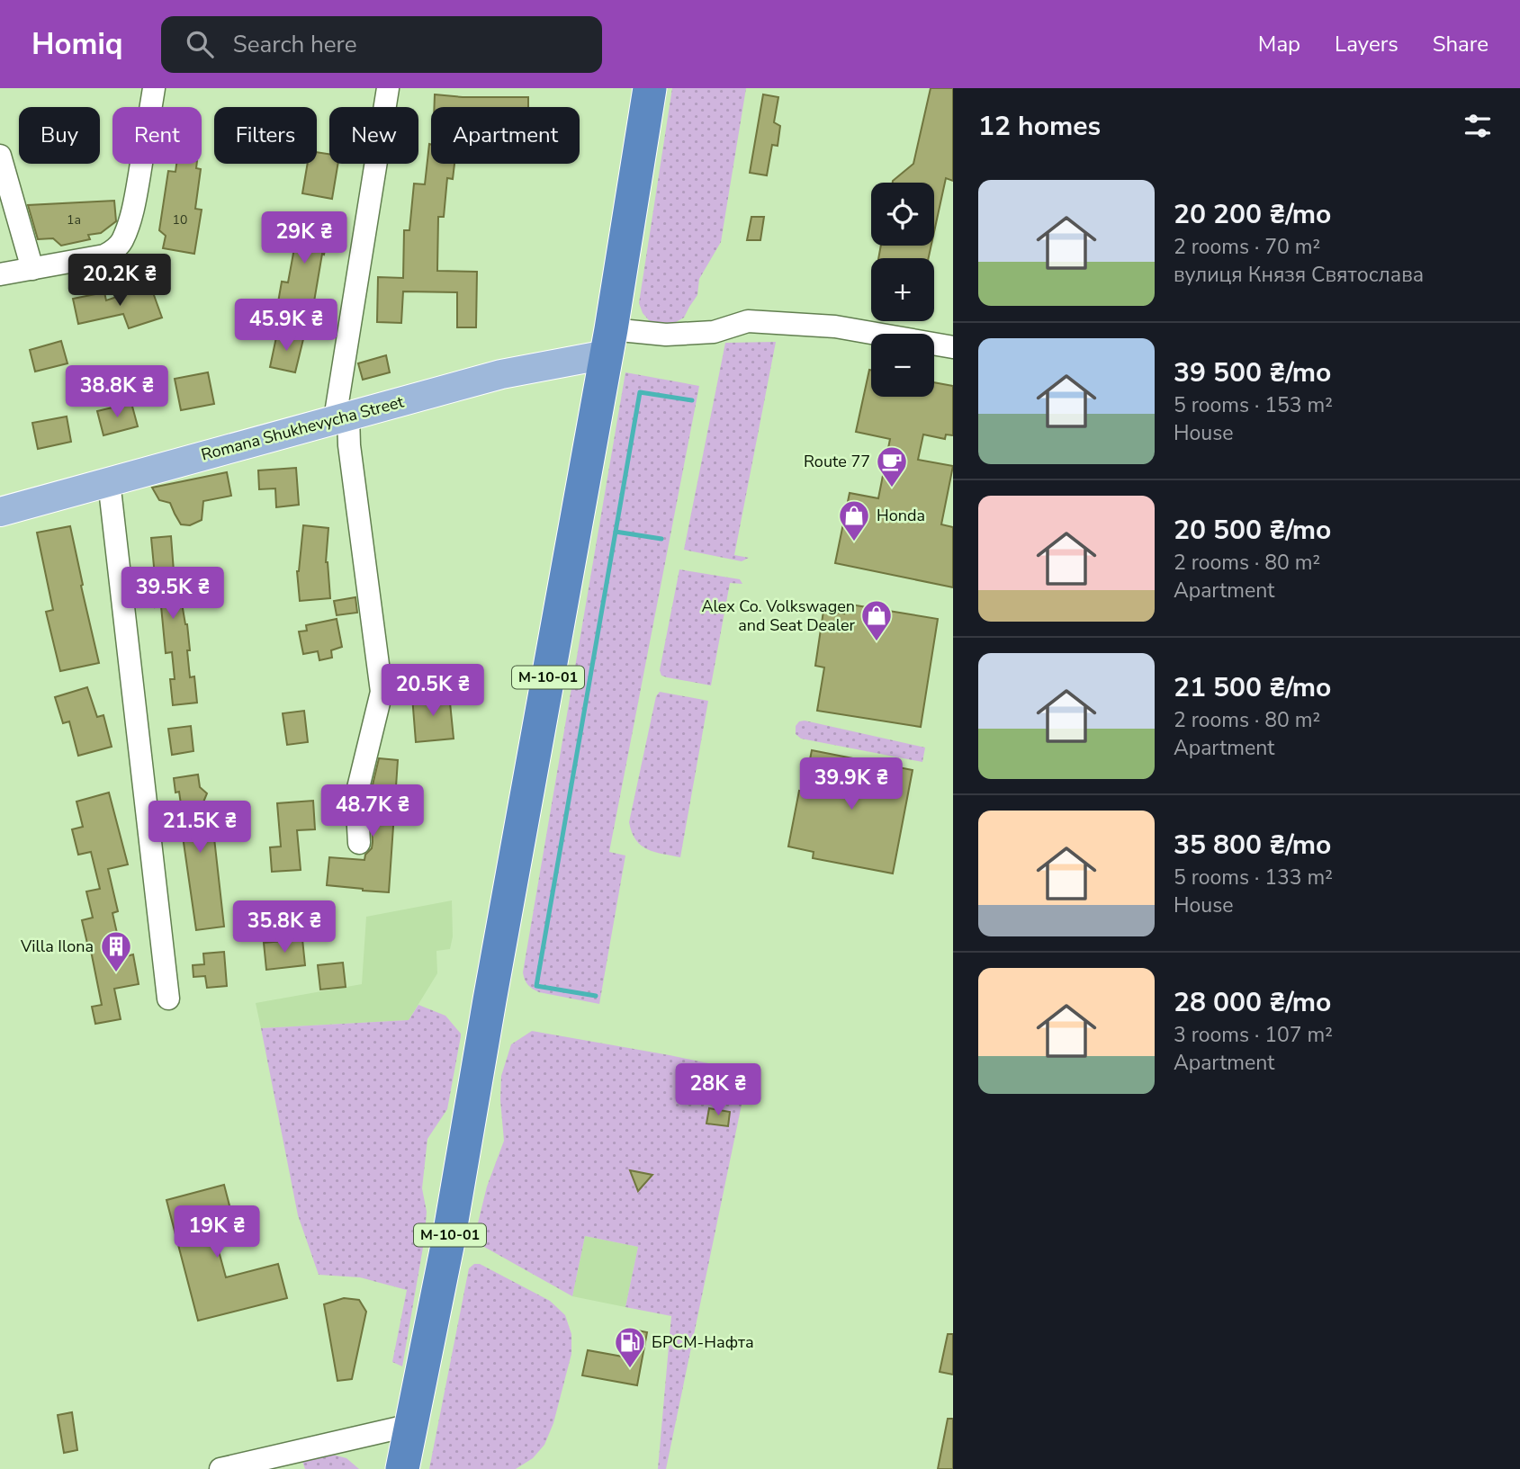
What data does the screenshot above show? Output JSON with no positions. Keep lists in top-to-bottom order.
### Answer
{
  "streets": {
    "highway": ["М-10-01"],
    "main road": ["Romana Shukhevycha Street"]
  },
  "crossings": [
    ["Romana Shukhevycha Street", "М-10-01"]
  ],
  "places": {
    "cafe": ["Route 77"],
    "shop": ["Honda", "Alex Co. Volkswagen and Seat Dealer"],
    "building": ["Villa Ilona"],
    "fuel station": ["БРСМ-Нафта"]
  },
  "house_numbers": ["1а", "10"],
  "page": {
    "header": "Homiq",
    "search": "Search here",
    "nav": ["Map", "Layers", "Share"],
    "heading": "12 homes",
    "chip": [
      "Buy",
      "Rent",
      "Filters",
      "New",
      "Apartment"
    ],
    "list": [
      {
        "name": "20 200 ₴/mo",
        "note": "2 rooms · 70 m² · вулиця Князя Святослава"
      },
      {
        "name": "39 500 ₴/mo",
        "note": "5 rooms · 153 m² · House"
      },
      {
        "name": "20 500 ₴/mo",
        "note": "2 rooms · 80 m² · Apartment"
      },
      {
        "name": "21 500 ₴/mo",
        "note": "2 rooms · 80 m² · Apartment"
      },
      {
        "name": "35 800 ₴/mo",
        "note": "5 rooms · 133 m² · House"
      },
      {
        "name": "28 000 ₴/mo",
        "note": "3 rooms · 107 m² · Apartment"
      }
    ],
    "map_buttons": ["+", "−"],
    "price": [
      "29K ₴",
      "20.2K ₴",
      "45.9K ₴",
      "38.8K ₴",
      "39.5K ₴",
      "20.5K ₴",
      "39.9K ₴",
      "48.7K ₴",
      "21.5K ₴",
      "35.8K ₴",
      "28K ₴",
      "19K ₴"
    ]
  }
}
